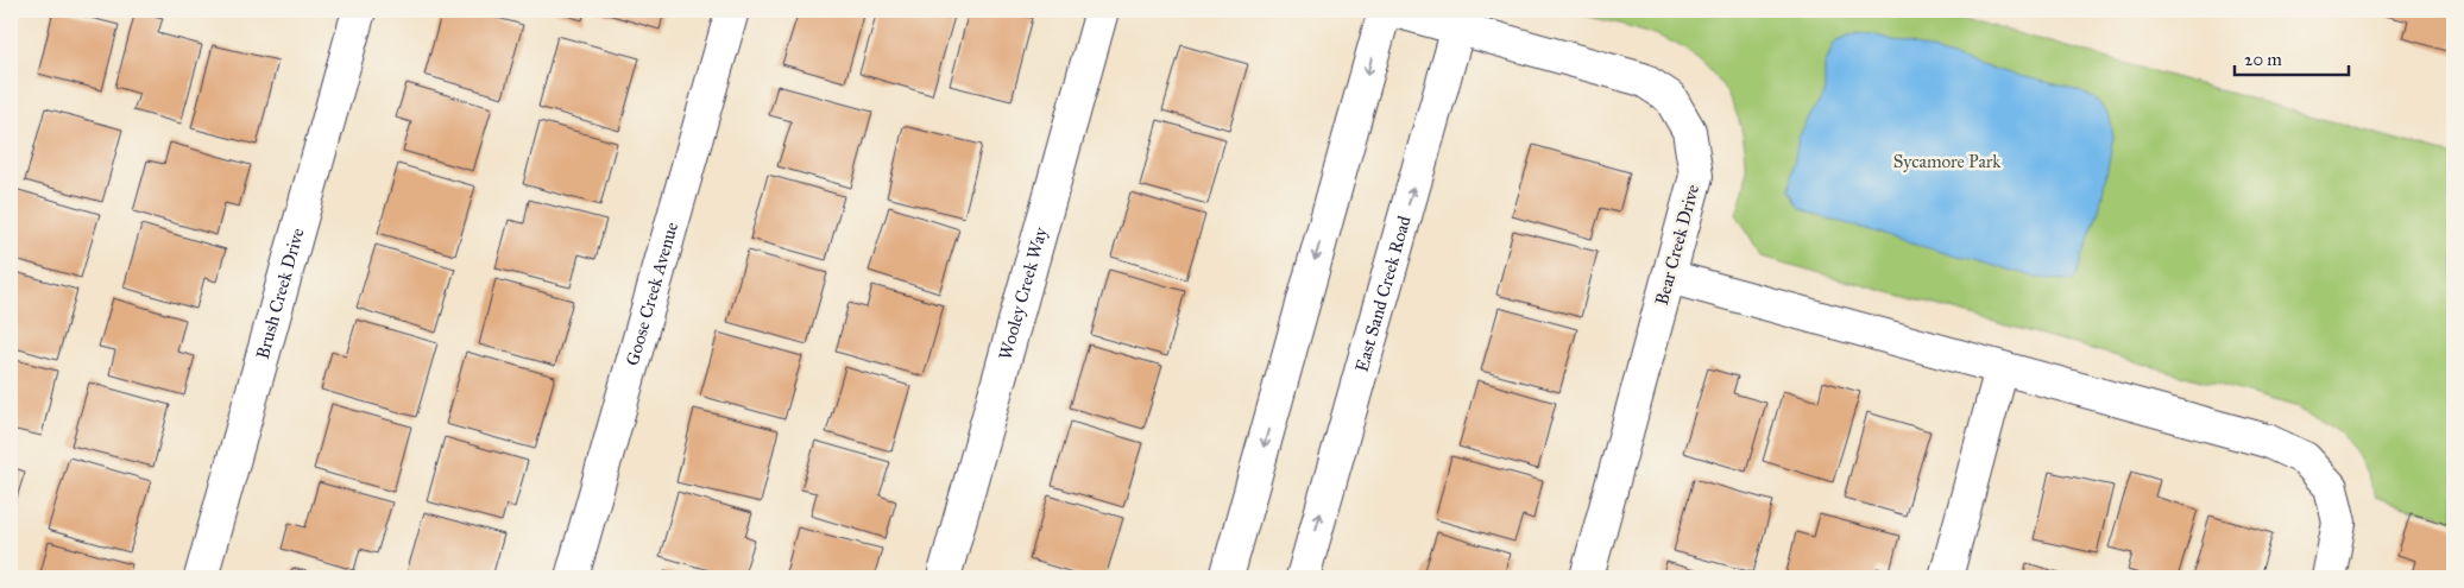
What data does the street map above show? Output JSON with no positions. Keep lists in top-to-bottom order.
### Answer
{
  "streets": {
    "street": [
      "Bear Creek Drive",
      "East Sand Creek Road",
      "Brush Creek Drive",
      "Goose Creek Avenue",
      "Wooley Creek Way"
    ]
  },
  "crossings": [
    ["Bear Creek Drive", "East Sand Creek Road"]
  ],
  "parks": ["Sycamore Park"],
  "scale_bar": "20 m"
}
